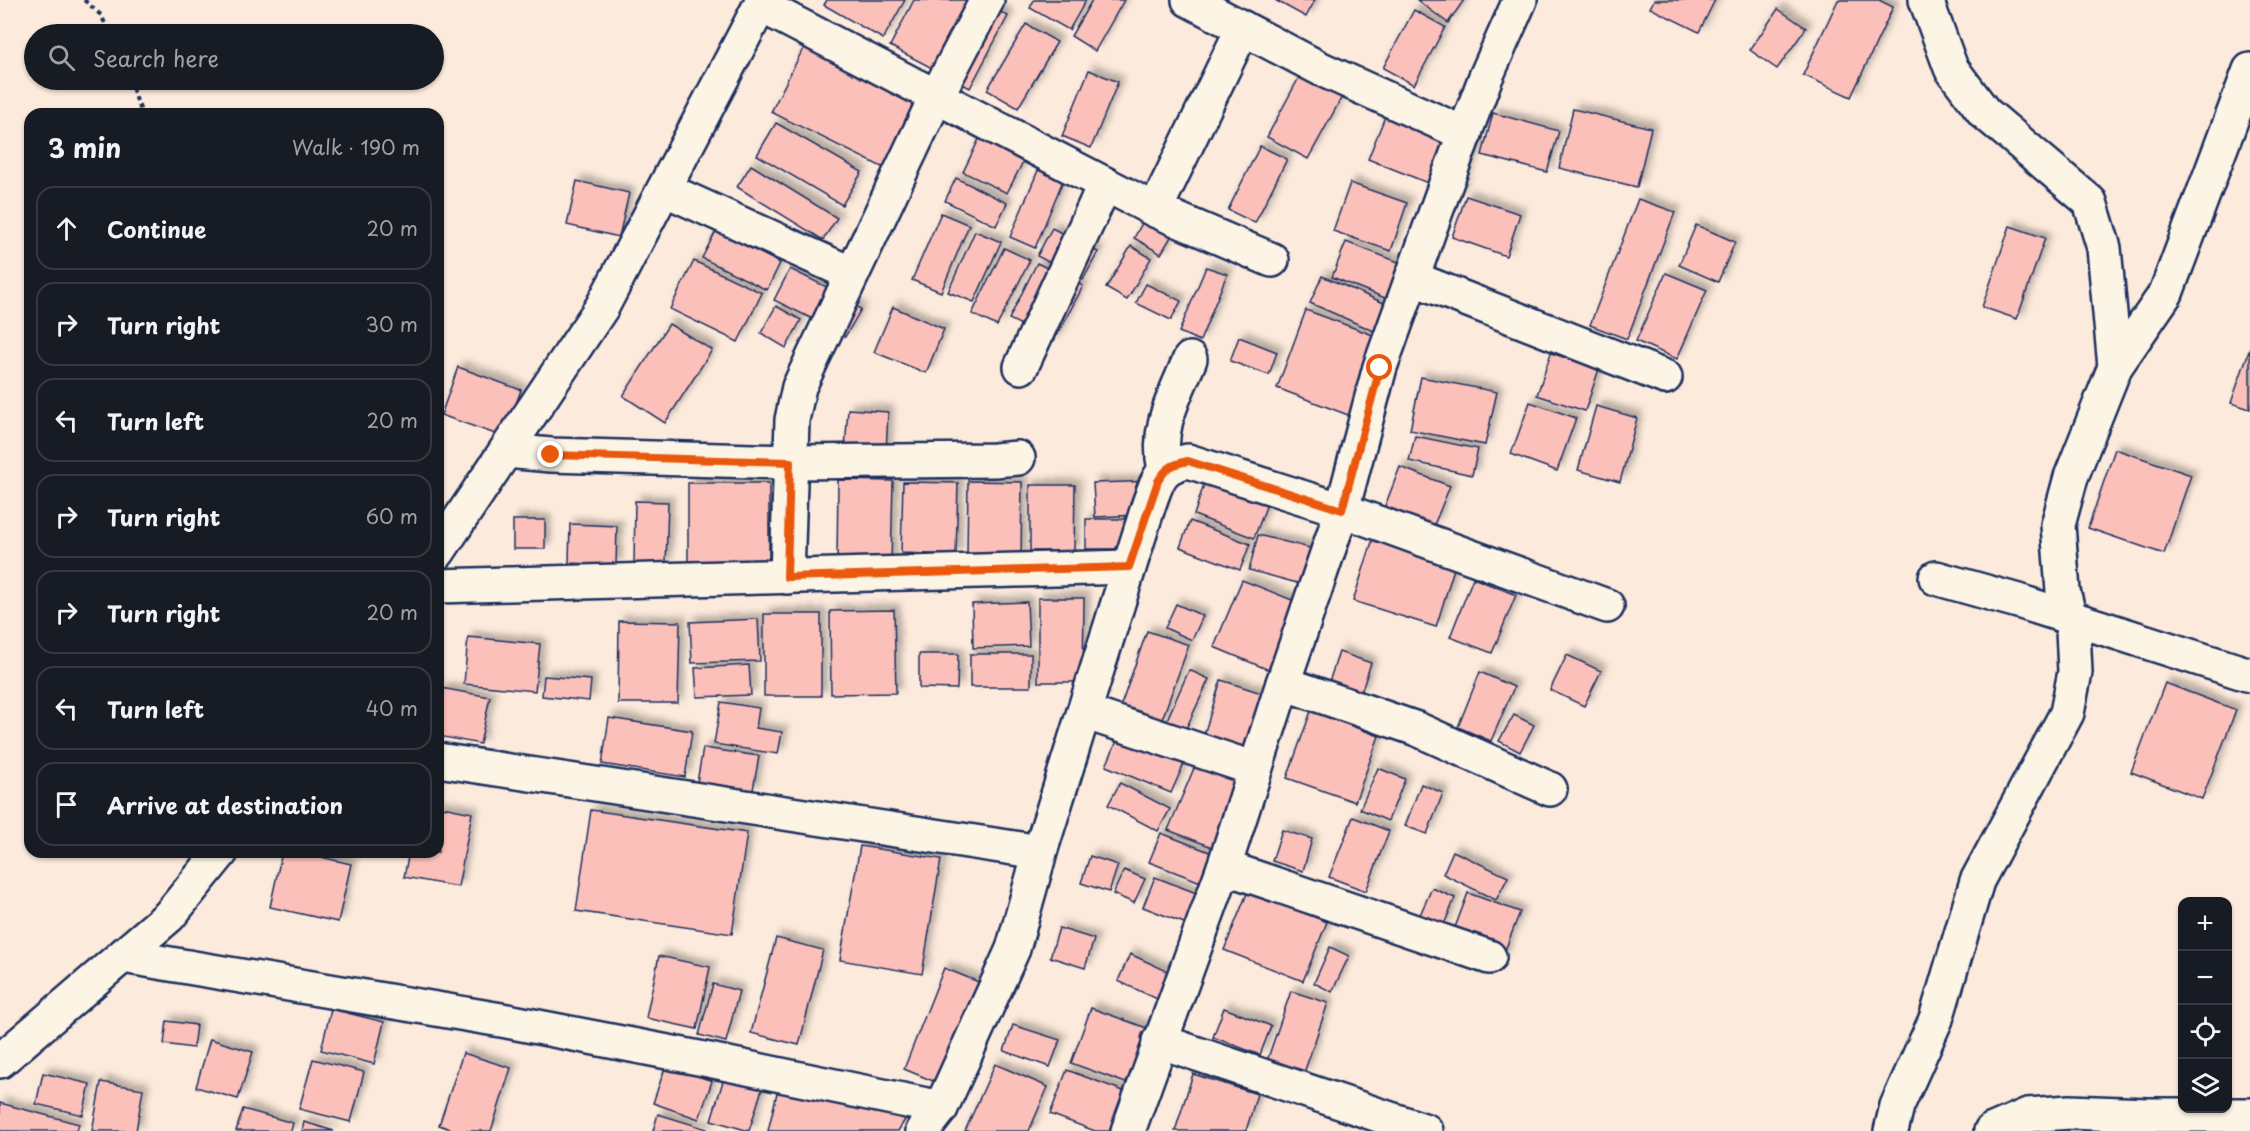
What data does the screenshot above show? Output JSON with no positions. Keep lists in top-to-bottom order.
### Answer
{
  "page": {
    "search": "Search here",
    "heading": ["3 min", "Walk · 190 m"],
    "list": [
      ["Continue", "20 m"],
      ["Turn right", "30 m"],
      ["Turn left", "20 m"],
      ["Turn right", "60 m"],
      ["Turn right", "20 m"],
      ["Turn left", "40 m"],
      "Arrive at destination"
    ],
    "map_buttons": ["+", "−"]
  }
}
